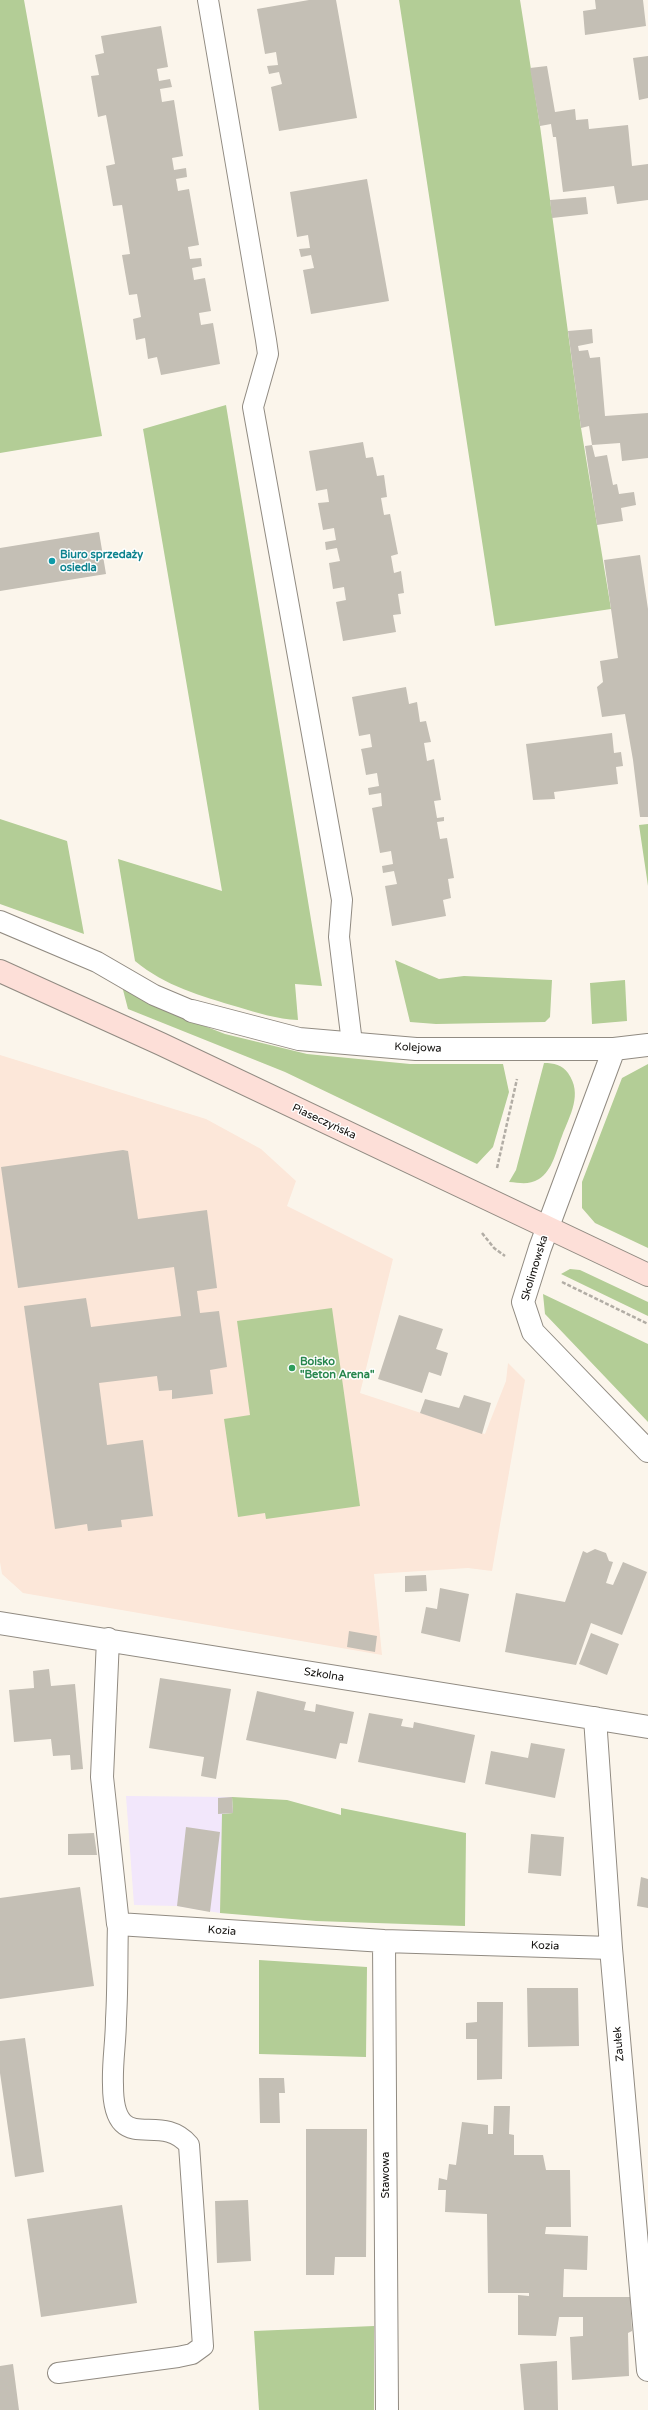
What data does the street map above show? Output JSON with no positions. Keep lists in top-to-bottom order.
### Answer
{
  "streets": {
    "main road": ["Piaseczyńska"],
    "street": [
      "Kolejowa",
      "Skolimowska",
      "Szkolna",
      "Kozia",
      "Zaułek",
      "Stawowa"
    ]
  },
  "crossings": [
    ["Kolejowa", "Skolimowska"],
    ["Piaseczyńska", "Skolimowska"],
    ["Szkolna", "Zaułek"],
    ["Kozia", "Zaułek"],
    ["Kozia", "Stawowa"]
  ],
  "places": ["Biuro sprzedaży osiedla", "Boisko \"Beton Arena\""]
}
